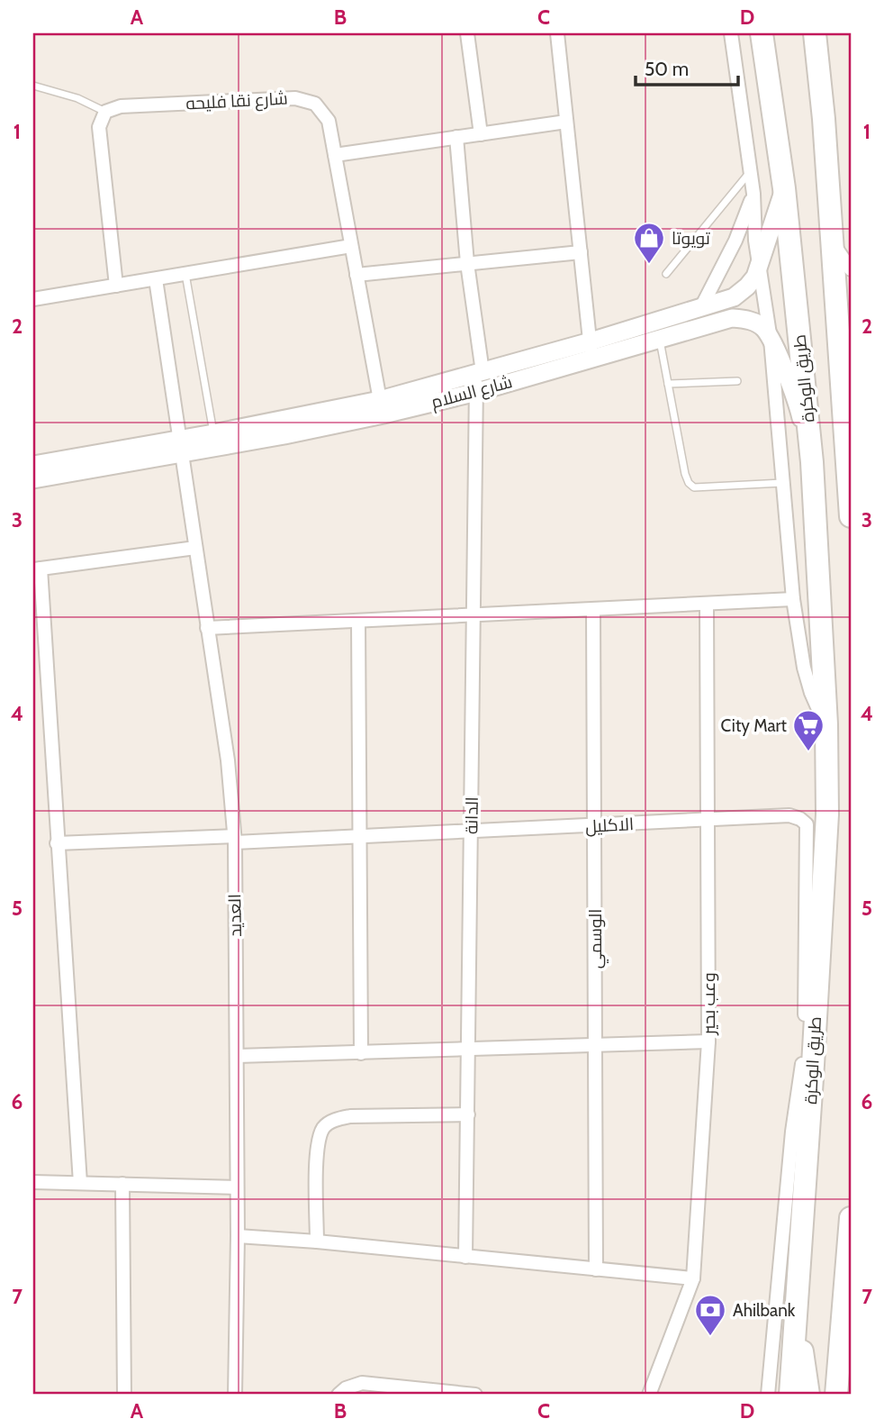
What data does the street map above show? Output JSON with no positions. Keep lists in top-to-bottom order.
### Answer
{
  "streets": {
    "highway": ["طريق الوكرة"],
    "street": [
      "شارع نقا فليحه",
      "شارع السلام",
      "الدانة",
      "الاكليل",
      "العديد",
      "الوسمي",
      "وعب بحير"
    ]
  },
  "crossings": [
    ["شارع نقا فليحه", "شارع السلام"],
    ["طريق الوكرة", "شارع السلام"],
    ["طريق الوكرة", "الاكليل"],
    ["شارع السلام", "الدانة"],
    ["شارع السلام", "العديد"],
    ["الدانة", "الاكليل"],
    ["الاكليل", "العديد"],
    ["الاكليل", "الوسمي"],
    ["الاكليل", "وعب بحير"]
  ],
  "places": {
    "shop": ["تويوتا"],
    "supermarket": ["City Mart"],
    "bank": ["Ahilbank"]
  },
  "scale_bar": "50 m",
  "grid": {
    "columns": [
      "A",
      "B",
      "C",
      "D"
    ],
    "rows": [
      "1",
      "2",
      "3",
      "4",
      "5",
      "6",
      "7"
    ]
  }
}
